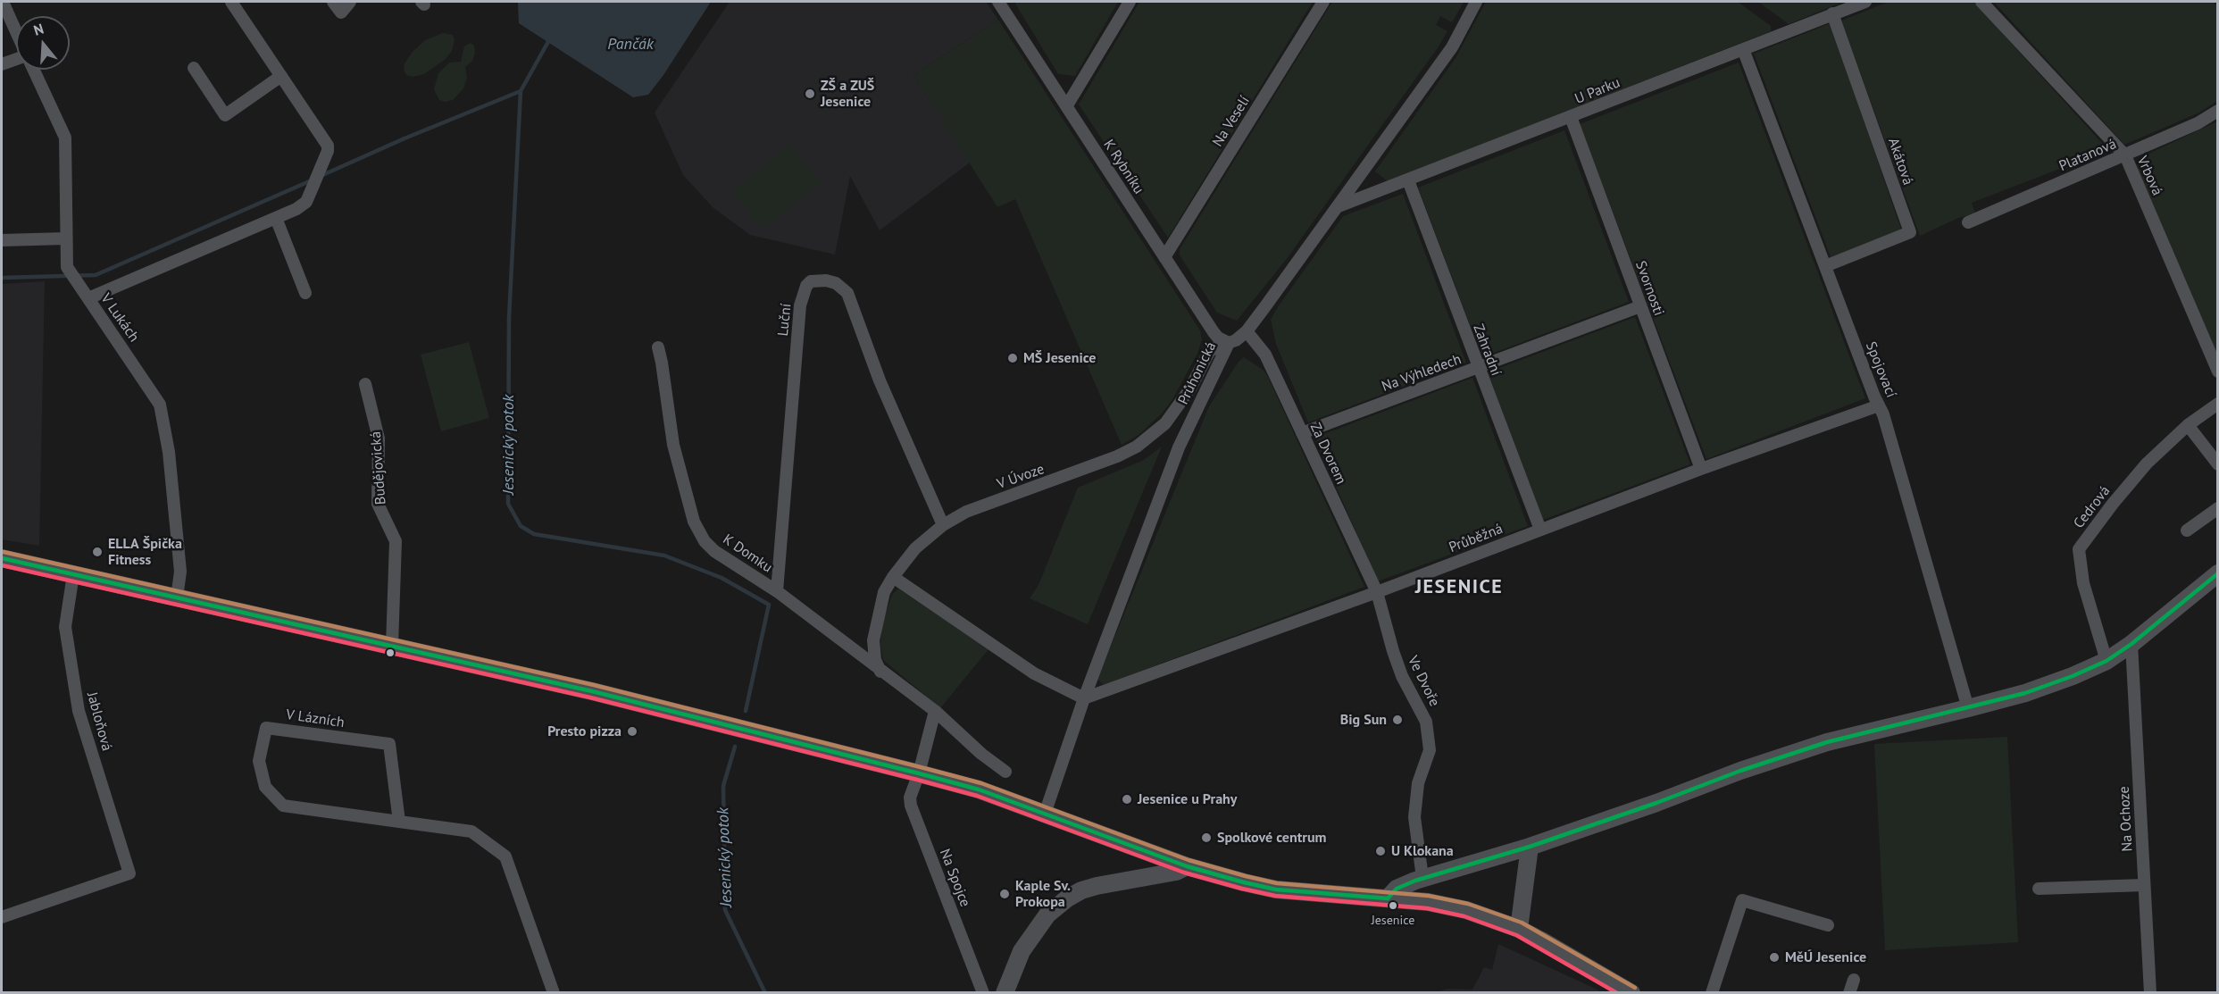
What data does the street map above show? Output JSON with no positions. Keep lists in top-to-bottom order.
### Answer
{
  "streets": {
    "street": [
      "U Parku",
      "Na Veselí",
      "Platanová",
      "Akátová",
      "K Rybníku",
      "Vrbová",
      "Svornosti",
      "V Lukách",
      "Luční",
      "Zahradní",
      "Spojovací",
      "Průhonická",
      "Na Výhledech",
      "Za Dvorem",
      "Budějovická",
      "V Úvoze",
      "Cedrová",
      "Průběžná",
      "K Domku",
      "Ve Dvoře",
      "V Lázních",
      "Jabloňová",
      "Na Ochoze",
      "Na Spojce"
    ]
  },
  "crossings": [
    ["U Parku", "Akátová"],
    ["U Parku", "Svornosti"],
    ["U Parku", "Zahradní"],
    ["U Parku", "Spojovací"],
    ["U Parku", "Průhonická"],
    ["Na Veselí", "K Rybníku"],
    ["Platanová", "Vrbová"],
    ["Akátová", "Spojovací"],
    ["K Rybníku", "Průhonická"],
    ["K Rybníku", "V Úvoze"],
    ["Svornosti", "Na Výhledech"],
    ["Svornosti", "Průběžná"],
    ["Luční", "V Úvoze"],
    ["Luční", "K Domku"],
    ["Zahradní", "Na Výhledech"],
    ["Zahradní", "Průběžná"],
    ["Spojovací", "Průběžná"],
    ["Průhonická", "Za Dvorem"],
    ["Průhonická", "V Úvoze"],
    ["Průhonická", "Průběžná"],
    ["Na Výhledech", "Za Dvorem"],
    ["Za Dvorem", "Průběžná"],
    ["Za Dvorem", "Ve Dvoře"],
    ["V Úvoze", "K Domku"],
    ["Průběžná", "Ve Dvoře"]
  ],
  "districts": ["JESENICE"],
  "water": ["Pančák", "Jesenický potok"],
  "places": [
    "ZŠ a ZUŠ Jesenice",
    "MŠ Jesenice",
    "ELLA Špička Fitness",
    "Big Sun",
    "Presto pizza",
    "Jesenice u Prahy",
    "Spolkové centrum",
    "U Klokana",
    "Kaple Sv. Prokopa",
    "Jesenice",
    "MěÚ Jesenice"
  ],
  "north": "top"
}
